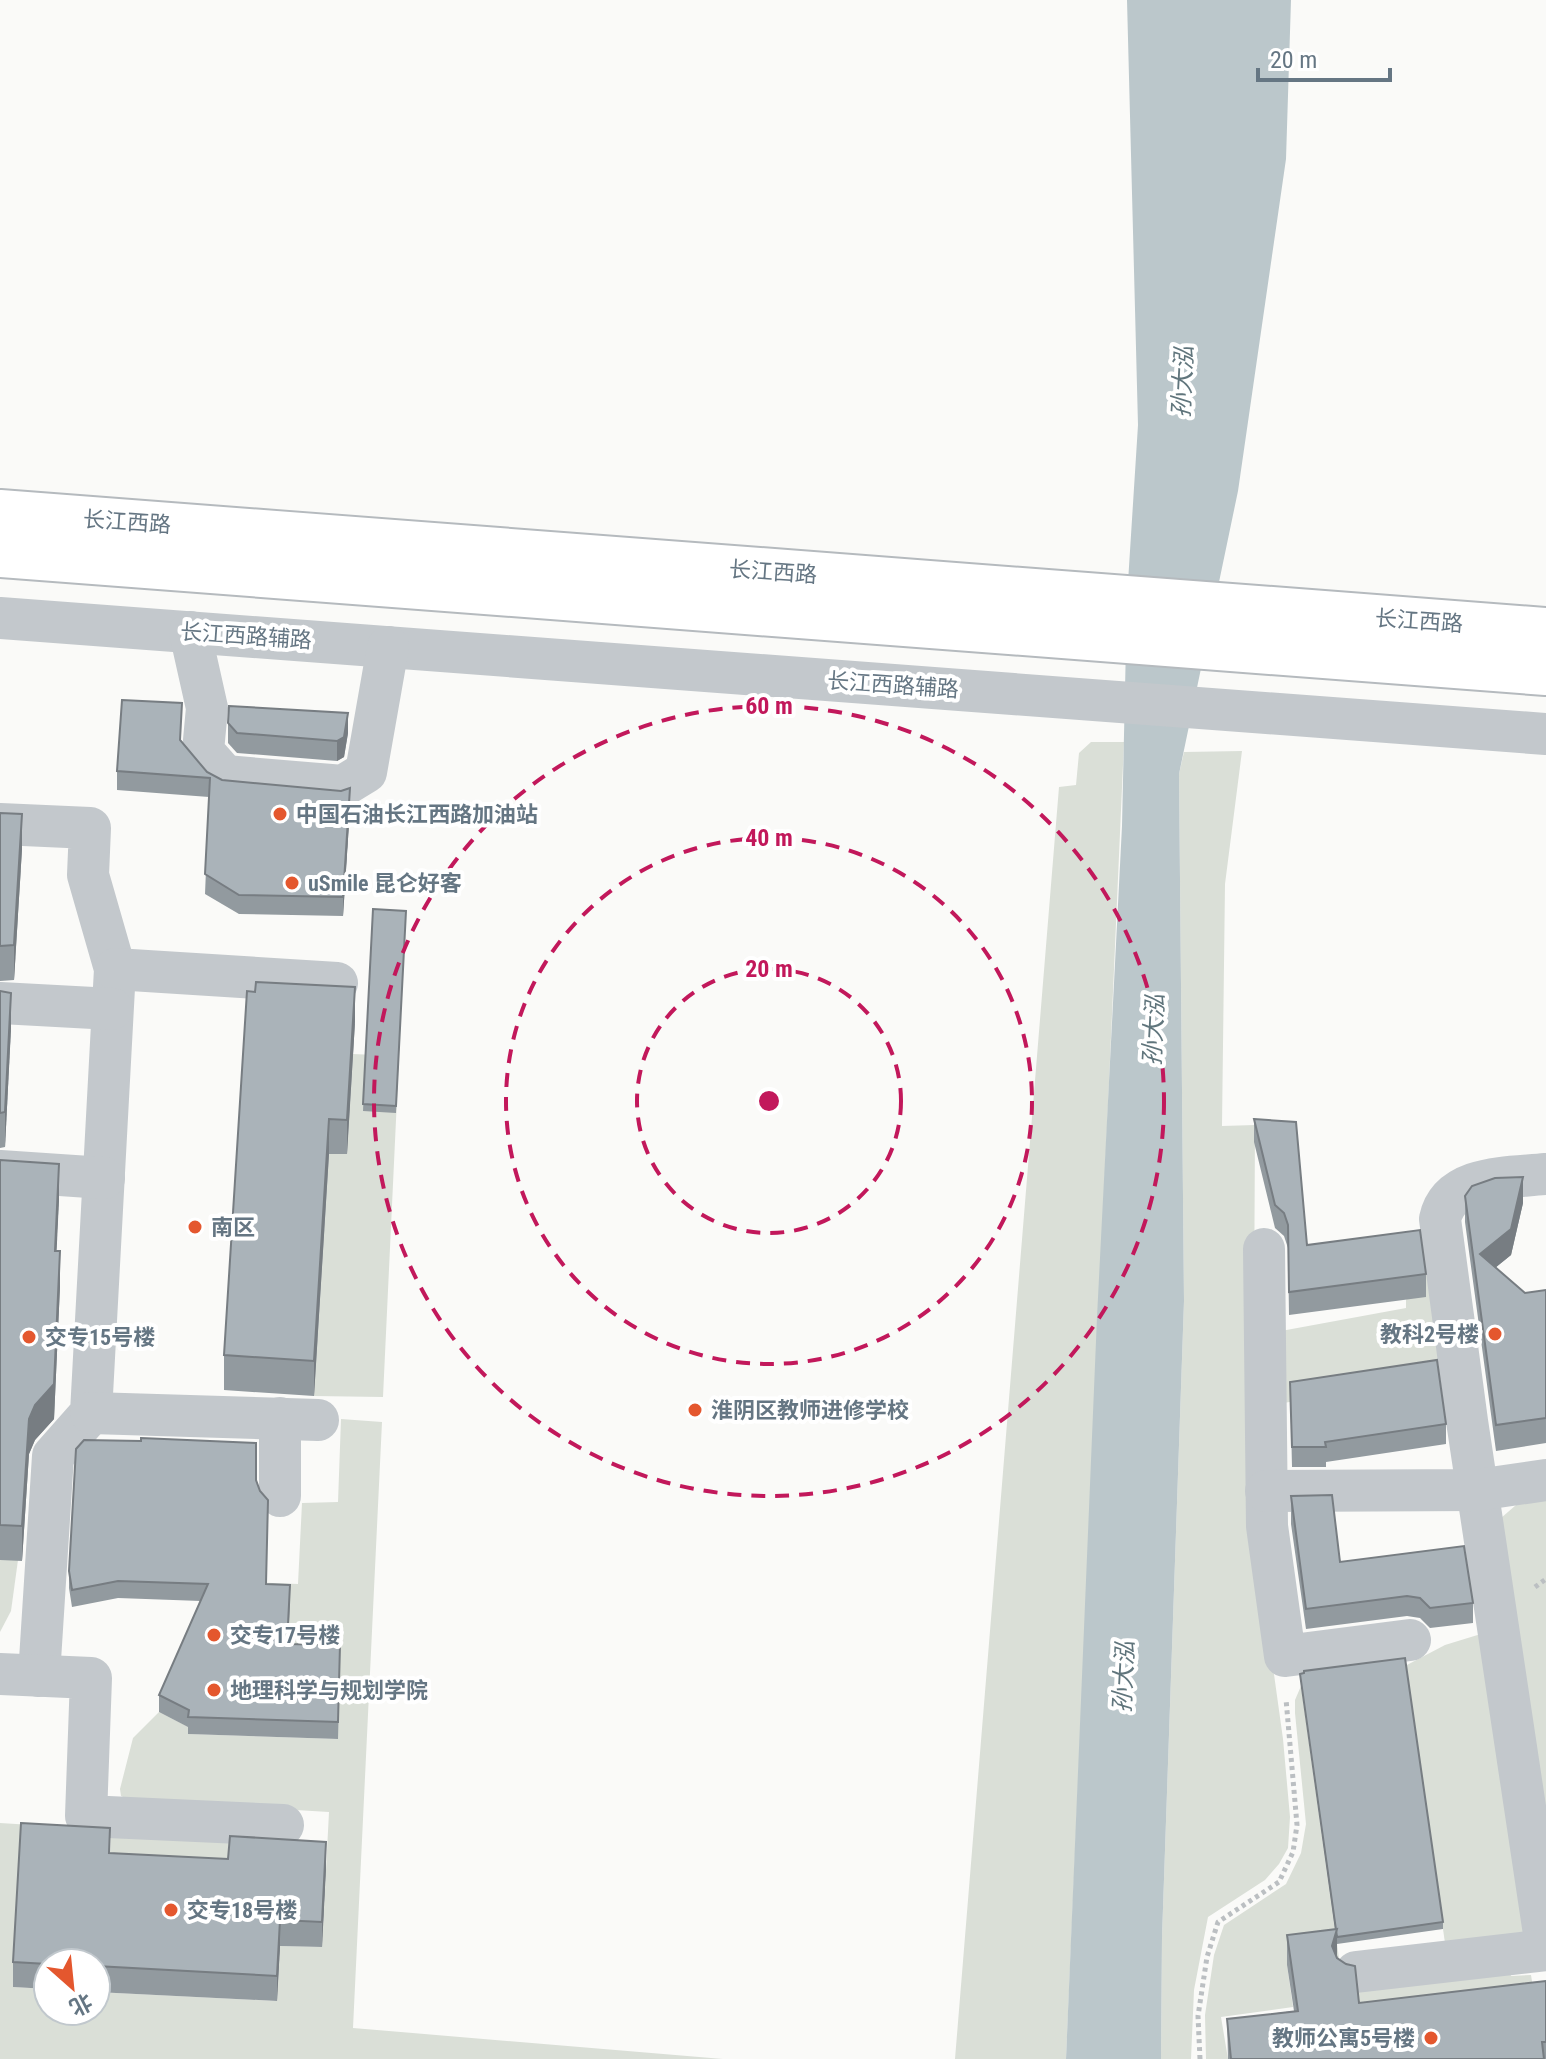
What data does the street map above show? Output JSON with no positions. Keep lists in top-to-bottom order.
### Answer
{
  "streets": {
    "main road": ["长江西路"],
    "street": ["长江西路辅路"]
  },
  "water": ["孙大泓"],
  "places": [
    "中国石油长江西路加油站",
    "uSmile 昆仑好客",
    "南区",
    "教科2号楼",
    "交专15号楼",
    "淮阴区教师进修学校",
    "交专17号楼",
    "地理科学与规划学院",
    "交专18号楼",
    "教师公寓5号楼"
  ],
  "scale_bar": "20 m",
  "north": "bottom right",
  "rings": ["60 m", "40 m", "20 m"]
}
